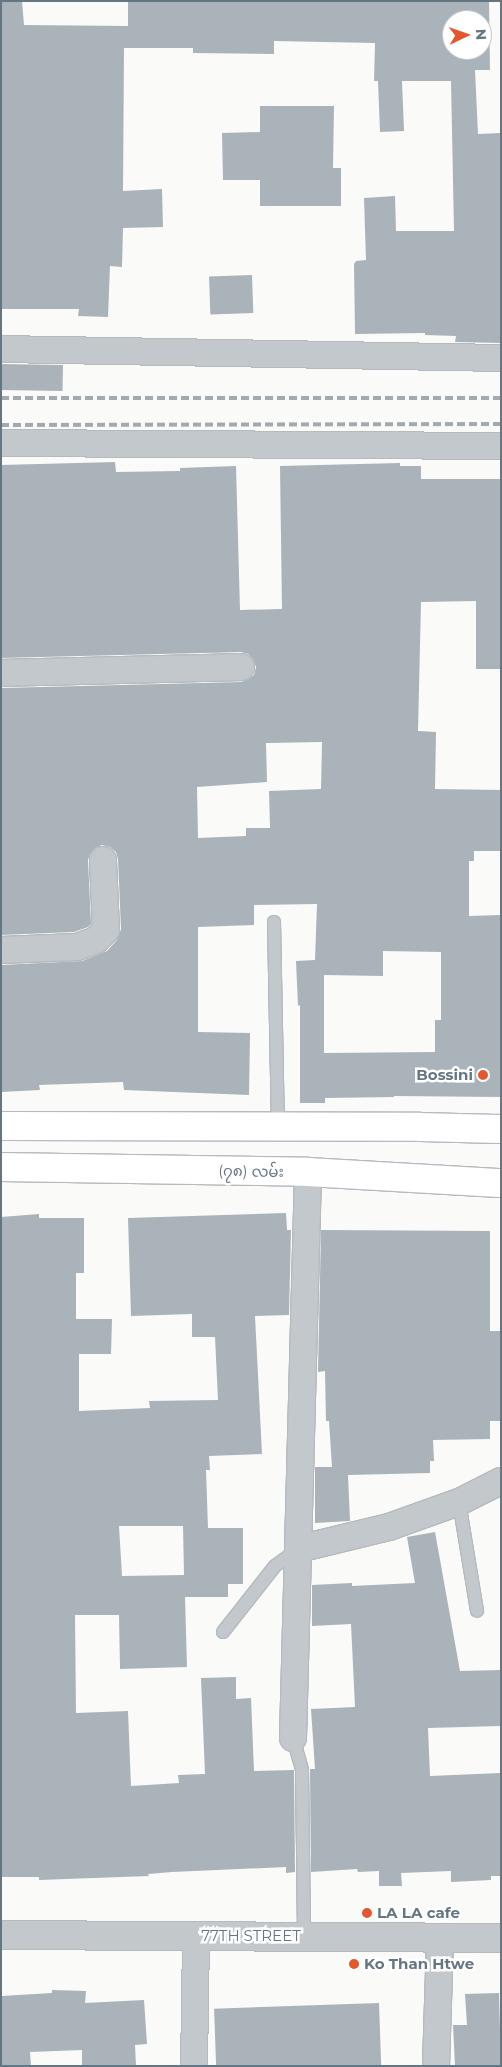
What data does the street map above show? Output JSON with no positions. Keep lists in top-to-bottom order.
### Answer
{
  "streets": {
    "main road": ["(၇၈) လမ်း"],
    "street": ["77TH STREET"]
  },
  "places": ["Bossini", "LA LA cafe", "Ko Than Htwe"],
  "north": "right"
}
